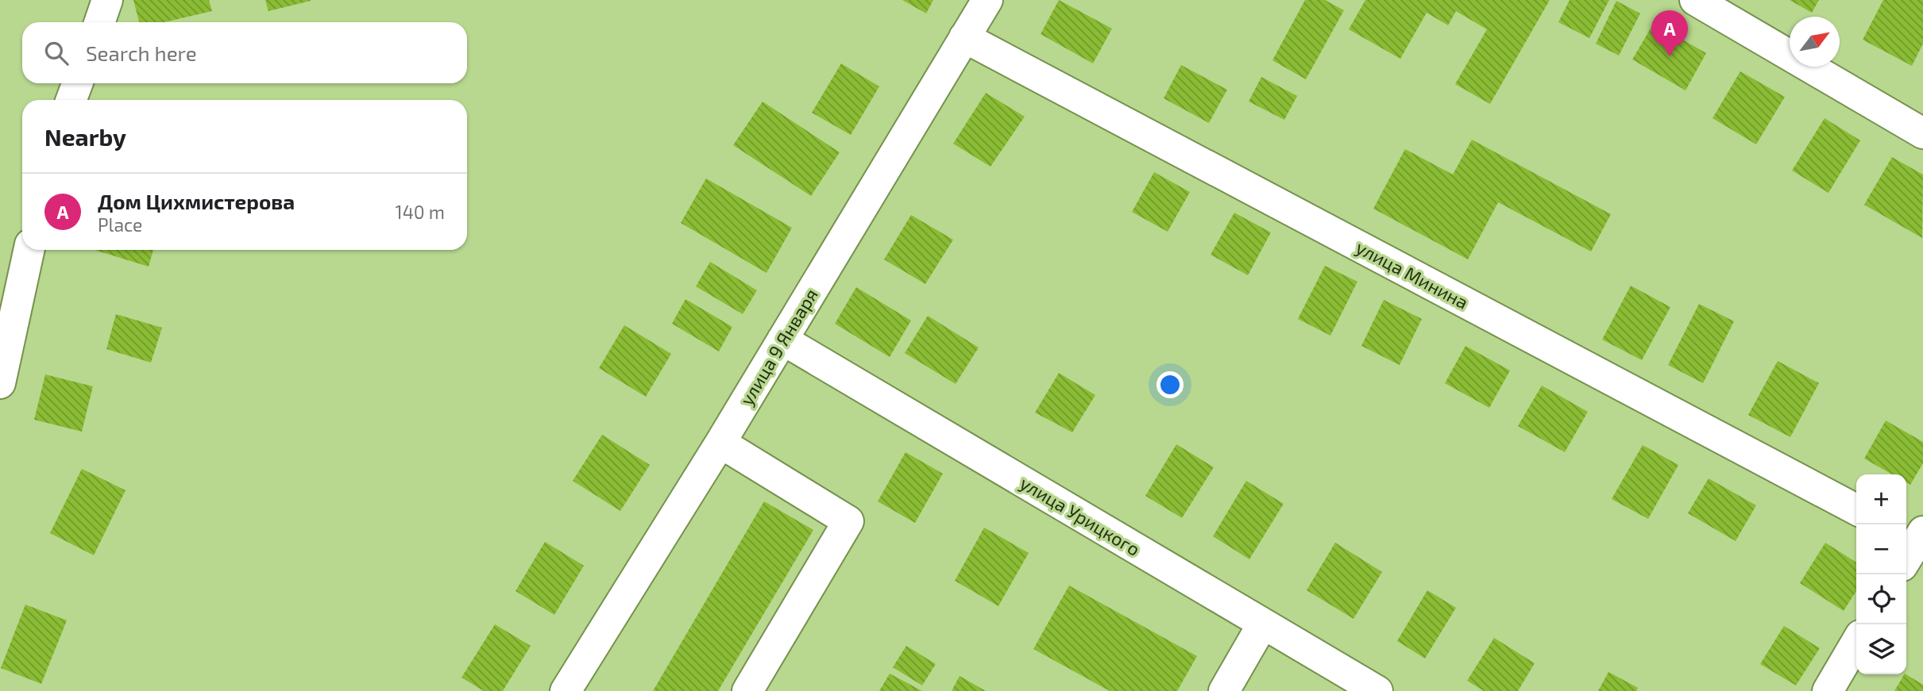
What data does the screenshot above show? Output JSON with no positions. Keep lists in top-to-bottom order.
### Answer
{
  "streets": {
    "street": ["улица Минина", "улица 9 Января", "улица Урицкого"]
  },
  "crossings": [
    ["улица Минина", "улица 9 Января"],
    ["улица 9 Января", "улица Урицкого"]
  ],
  "north": "top right",
  "page": {
    "pins": "A",
    "search": "Search here",
    "heading": "Nearby",
    "list": [
      {
        "mark": "A",
        "name": "Дом Цихмистерова",
        "note": "Place",
        "value": "140 m"
      }
    ],
    "map_buttons": ["+", "−"]
  }
}
